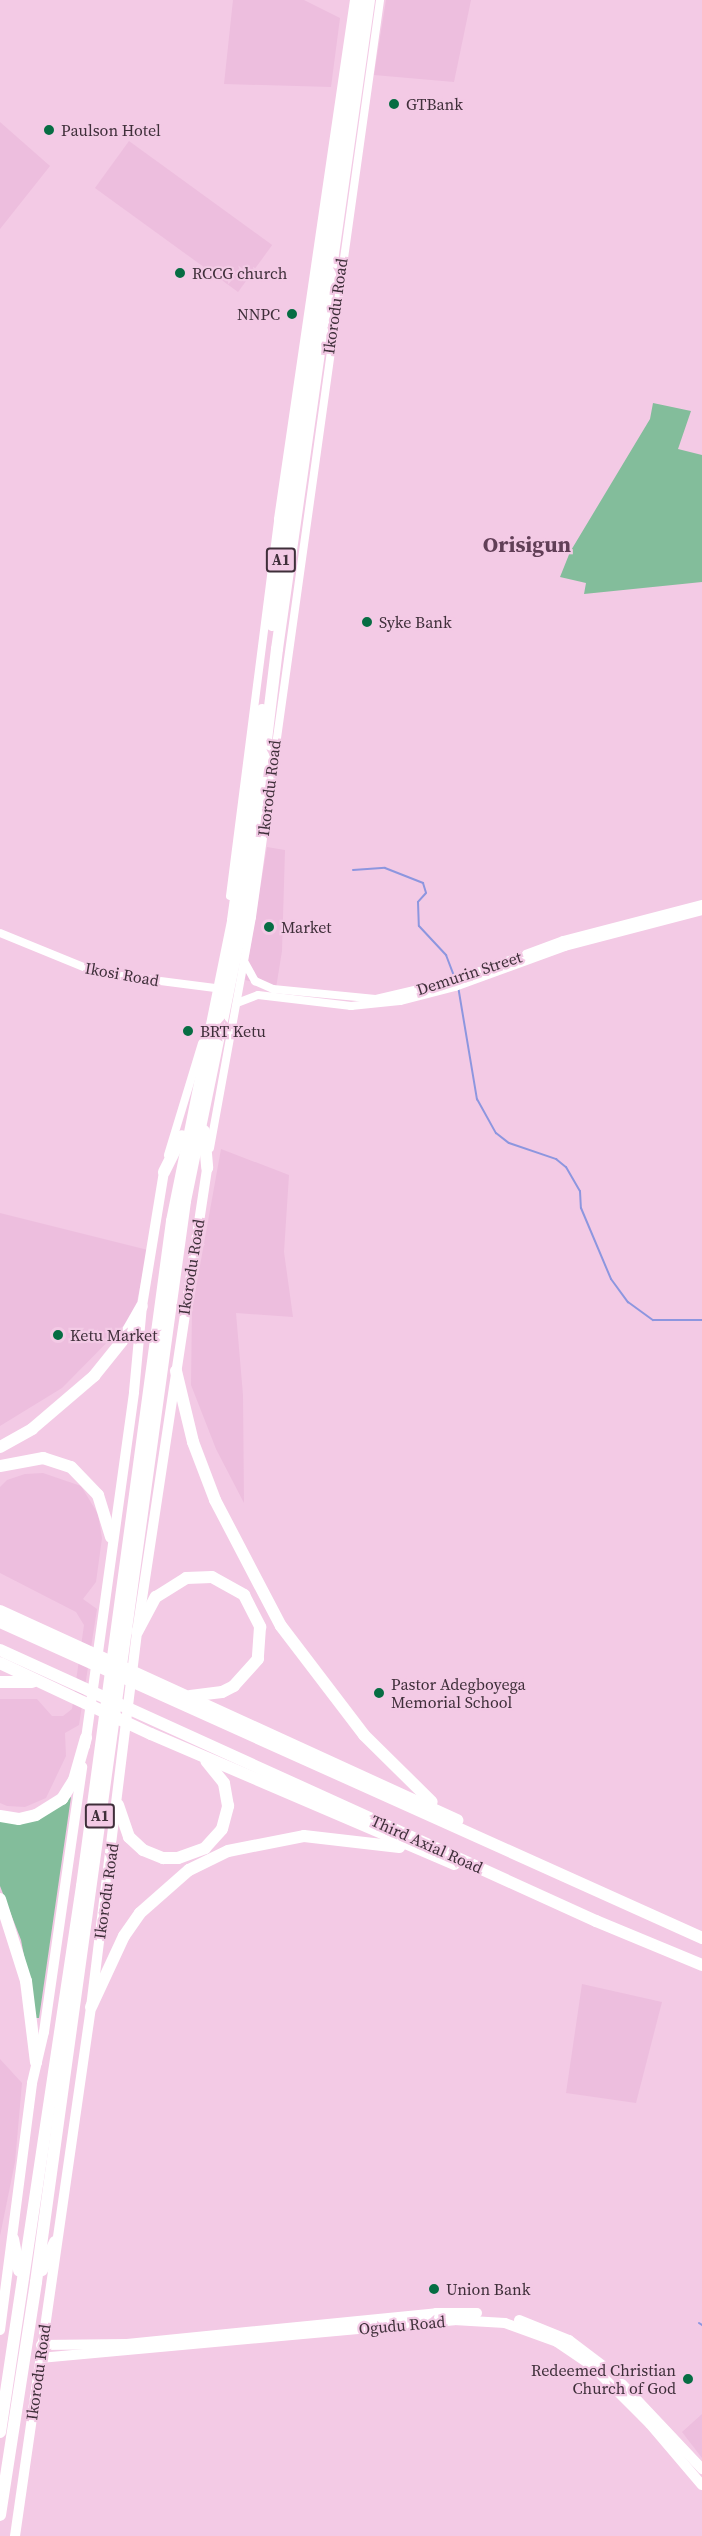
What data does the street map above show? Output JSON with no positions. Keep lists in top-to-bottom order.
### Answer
{
  "streets": {
    "highway": ["Ikorodu Road", "A1", "Third Axial Road"],
    "main road": ["Ogudu Road"],
    "street": ["Demurin Street", "Ikosi Road"]
  },
  "crossings": [
    ["Ikorodu Road", "Demurin Street"],
    ["Ikorodu Road", "Ikosi Road"],
    ["Ikorodu Road", "Ogudu Road"]
  ],
  "districts": ["Orisigun"],
  "places": [
    "GTBank",
    "Paulson Hotel",
    "RCCG church",
    "NNPC",
    "Syke Bank",
    "Market",
    "BRT Ketu",
    "Ketu Market",
    "Pastor Adegboyega Memorial School",
    "Union Bank",
    "Redeemed Christian Church of God"
  ]
}
